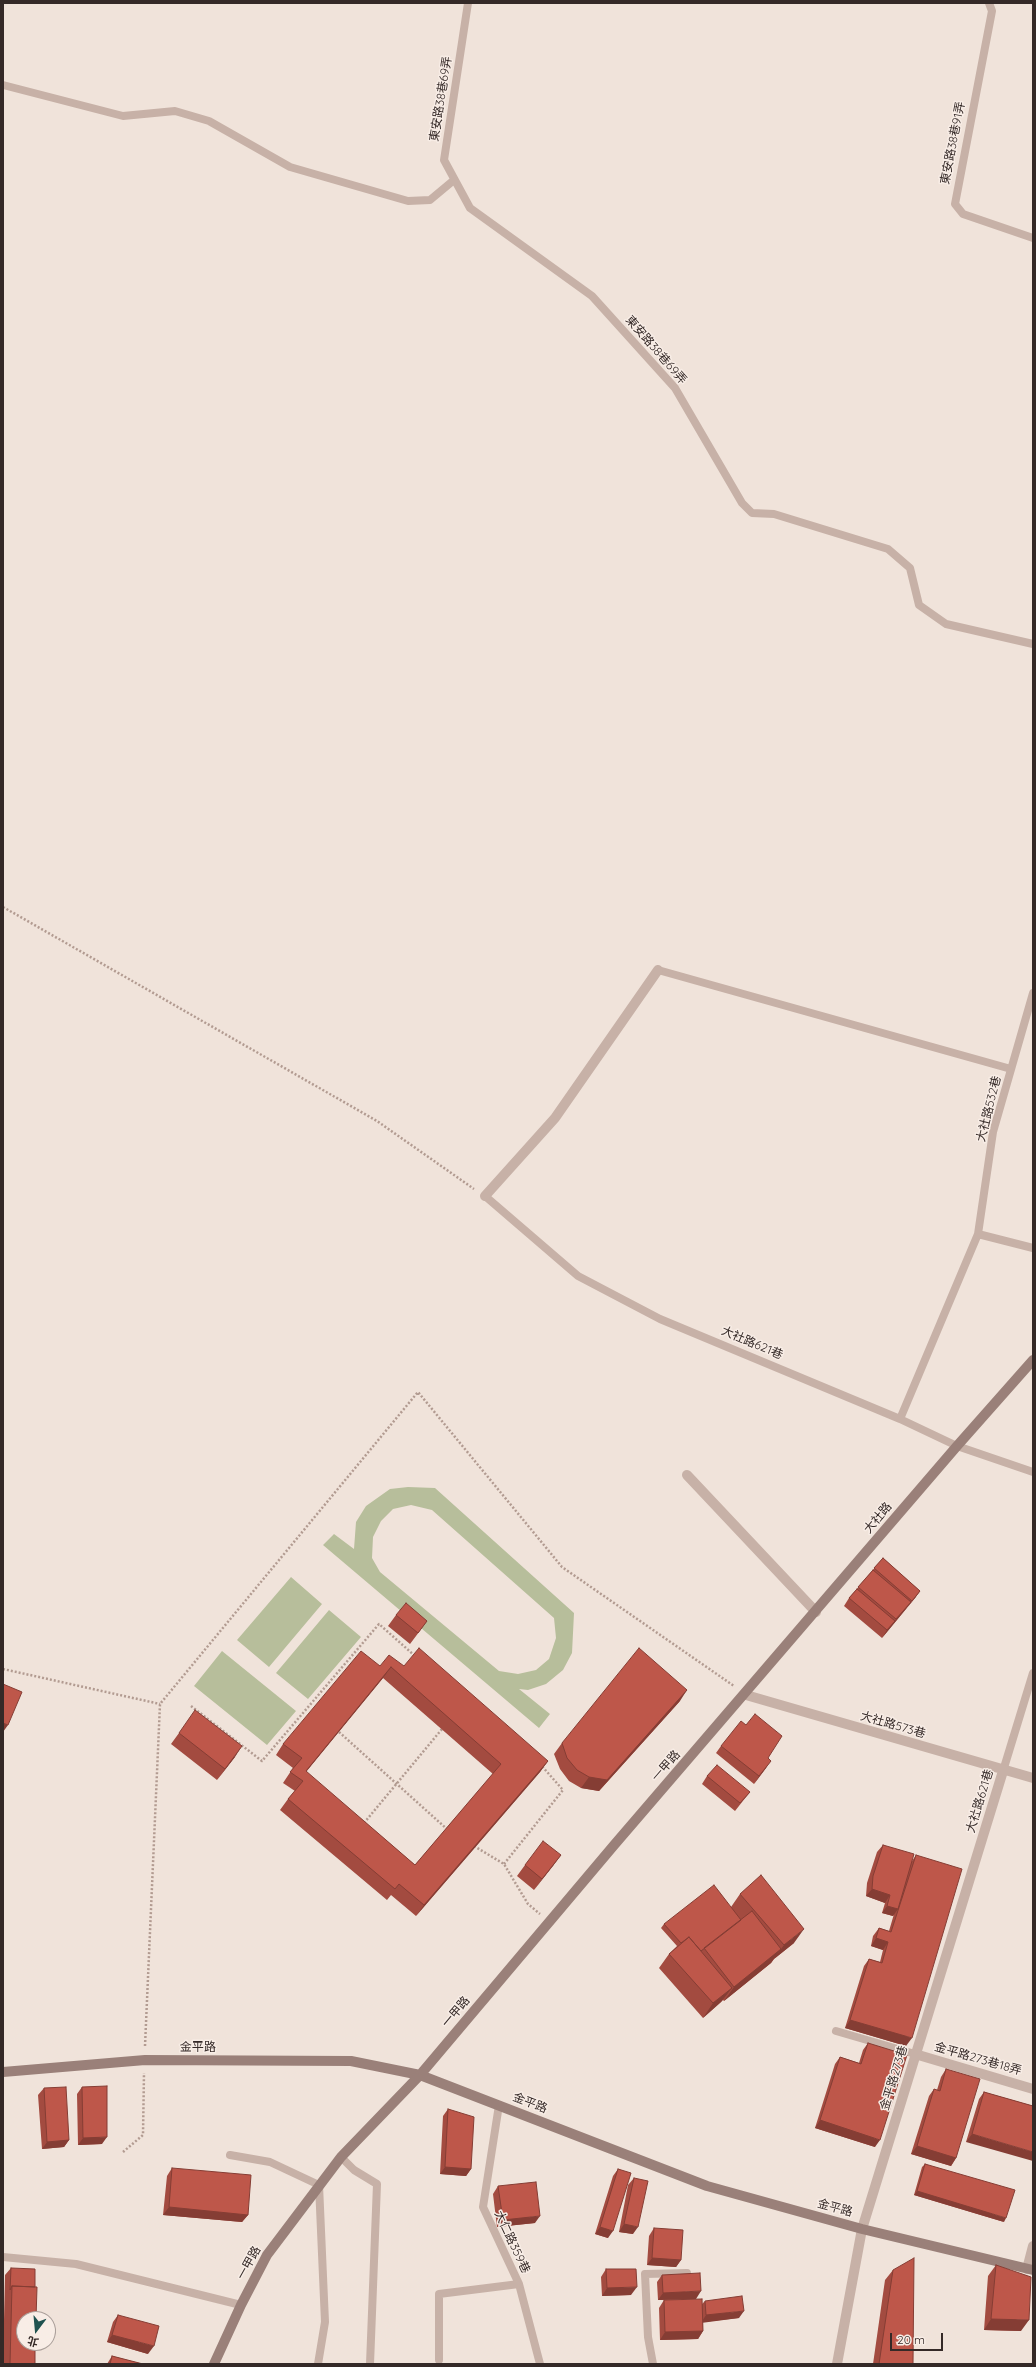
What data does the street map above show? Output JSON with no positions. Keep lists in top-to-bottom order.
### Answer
{
  "streets": {
    "street": [
      "大社路621巷",
      "大社路",
      "大社路573巷",
      "一甲路",
      "金平路",
      "金平路273巷18弄",
      "金平路273巷"
    ],
    "lane": [
      "東安路38巷69弄",
      "東安路38巷91弄",
      "大社路532巷",
      "大仁路359巷"
    ]
  },
  "crossings": [
    ["大社路532巷", "大社路621巷"],
    ["大社路621巷", "大社路"],
    ["大社路621巷", "大社路573巷"],
    ["大社路621巷", "金平路273巷"],
    ["大社路", "大社路573巷"],
    ["大社路", "一甲路"],
    ["大社路573巷", "一甲路"],
    ["一甲路", "金平路"],
    ["金平路", "金平路273巷"],
    ["金平路", "大仁路359巷"],
    ["金平路273巷18弄", "金平路273巷"]
  ],
  "scale_bar": "20 m",
  "north": "bottom"
}
